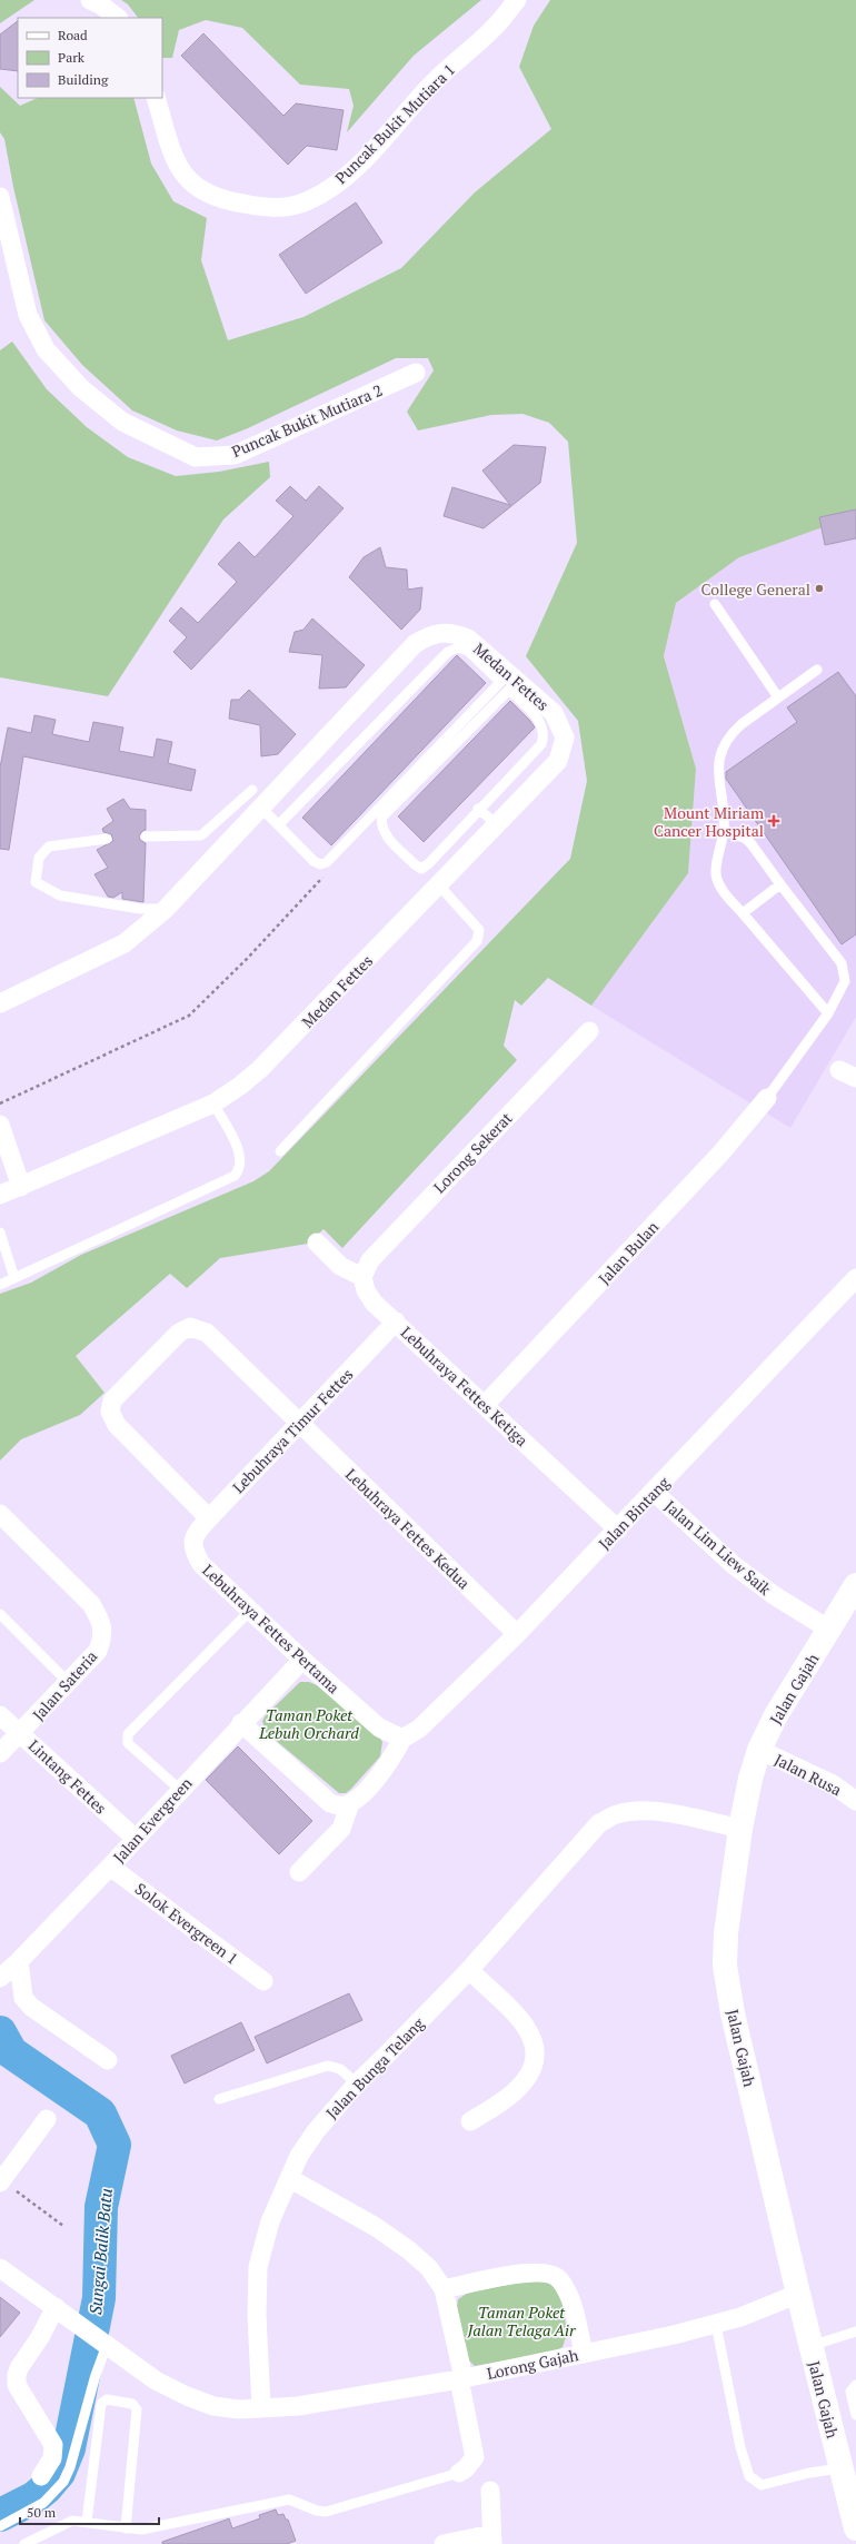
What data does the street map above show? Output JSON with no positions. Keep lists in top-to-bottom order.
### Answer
{
  "streets": {
    "street": [
      "Puncak Bukit Mutiara 1",
      "Puncak Bukit Mutiara 2",
      "Medan Fettes",
      "Lorong Sekerat",
      "Jalan Bulan",
      "Lebuhraya Fettes Ketiga",
      "Lebuhraya Timur Fettes",
      "Jalan Bintang",
      "Lebuhraya Fettes Kedua",
      "Jalan Lim Liew Saik",
      "Lebuhraya Fettes Pertama",
      "Jalan Sateria",
      "Jalan Gajah",
      "Jalan Rusa",
      "Lintang Fettes",
      "Jalan Evergreen",
      "Solok Evergreen 1",
      "Jalan Bunga Telang",
      "Lorong Gajah"
    ]
  },
  "crossings": [
    ["Lorong Sekerat", "Lebuhraya Fettes Ketiga"],
    ["Jalan Bulan", "Lebuhraya Fettes Ketiga"],
    ["Lebuhraya Fettes Ketiga", "Lebuhraya Timur Fettes"],
    ["Lebuhraya Fettes Ketiga", "Jalan Bintang"],
    ["Lebuhraya Timur Fettes", "Lebuhraya Fettes Kedua"],
    ["Lebuhraya Timur Fettes", "Lebuhraya Fettes Pertama"],
    ["Jalan Bintang", "Lebuhraya Fettes Kedua"],
    ["Jalan Bintang", "Jalan Lim Liew Saik"],
    ["Jalan Bintang", "Lebuhraya Fettes Pertama"],
    ["Jalan Lim Liew Saik", "Jalan Gajah"],
    ["Lebuhraya Fettes Pertama", "Jalan Evergreen"],
    ["Jalan Sateria", "Lintang Fettes"],
    ["Jalan Gajah", "Jalan Rusa"],
    ["Jalan Gajah", "Jalan Bunga Telang"],
    ["Jalan Gajah", "Lorong Gajah"],
    ["Lintang Fettes", "Jalan Evergreen"],
    ["Jalan Evergreen", "Solok Evergreen 1"],
    ["Jalan Bunga Telang", "Lorong Gajah"]
  ],
  "water": ["Sungai Balik Batu"],
  "parks": ["Taman Poket Lebuh Orchard", "Taman Poket Jalan Telaga Air"],
  "places": {
    "other": ["College General"],
    "health": ["Mount Miriam Cancer Hospital"]
  },
  "legend": ["Road", "Park", "Building"],
  "scale_bar": "50 m"
}
